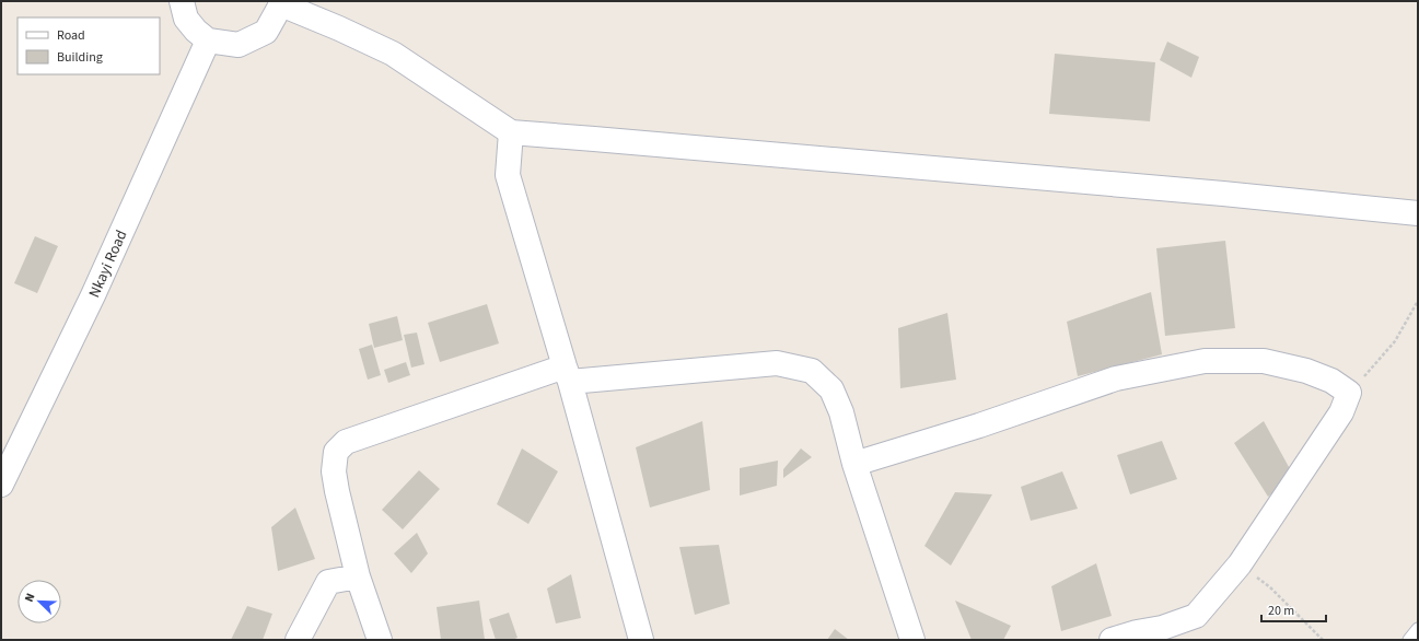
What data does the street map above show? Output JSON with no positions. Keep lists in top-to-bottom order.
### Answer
{
  "streets": {
    "street": ["Nkayi Road"]
  },
  "legend": ["Road", "Building"],
  "scale_bar": "20 m",
  "north": "top left"
}
